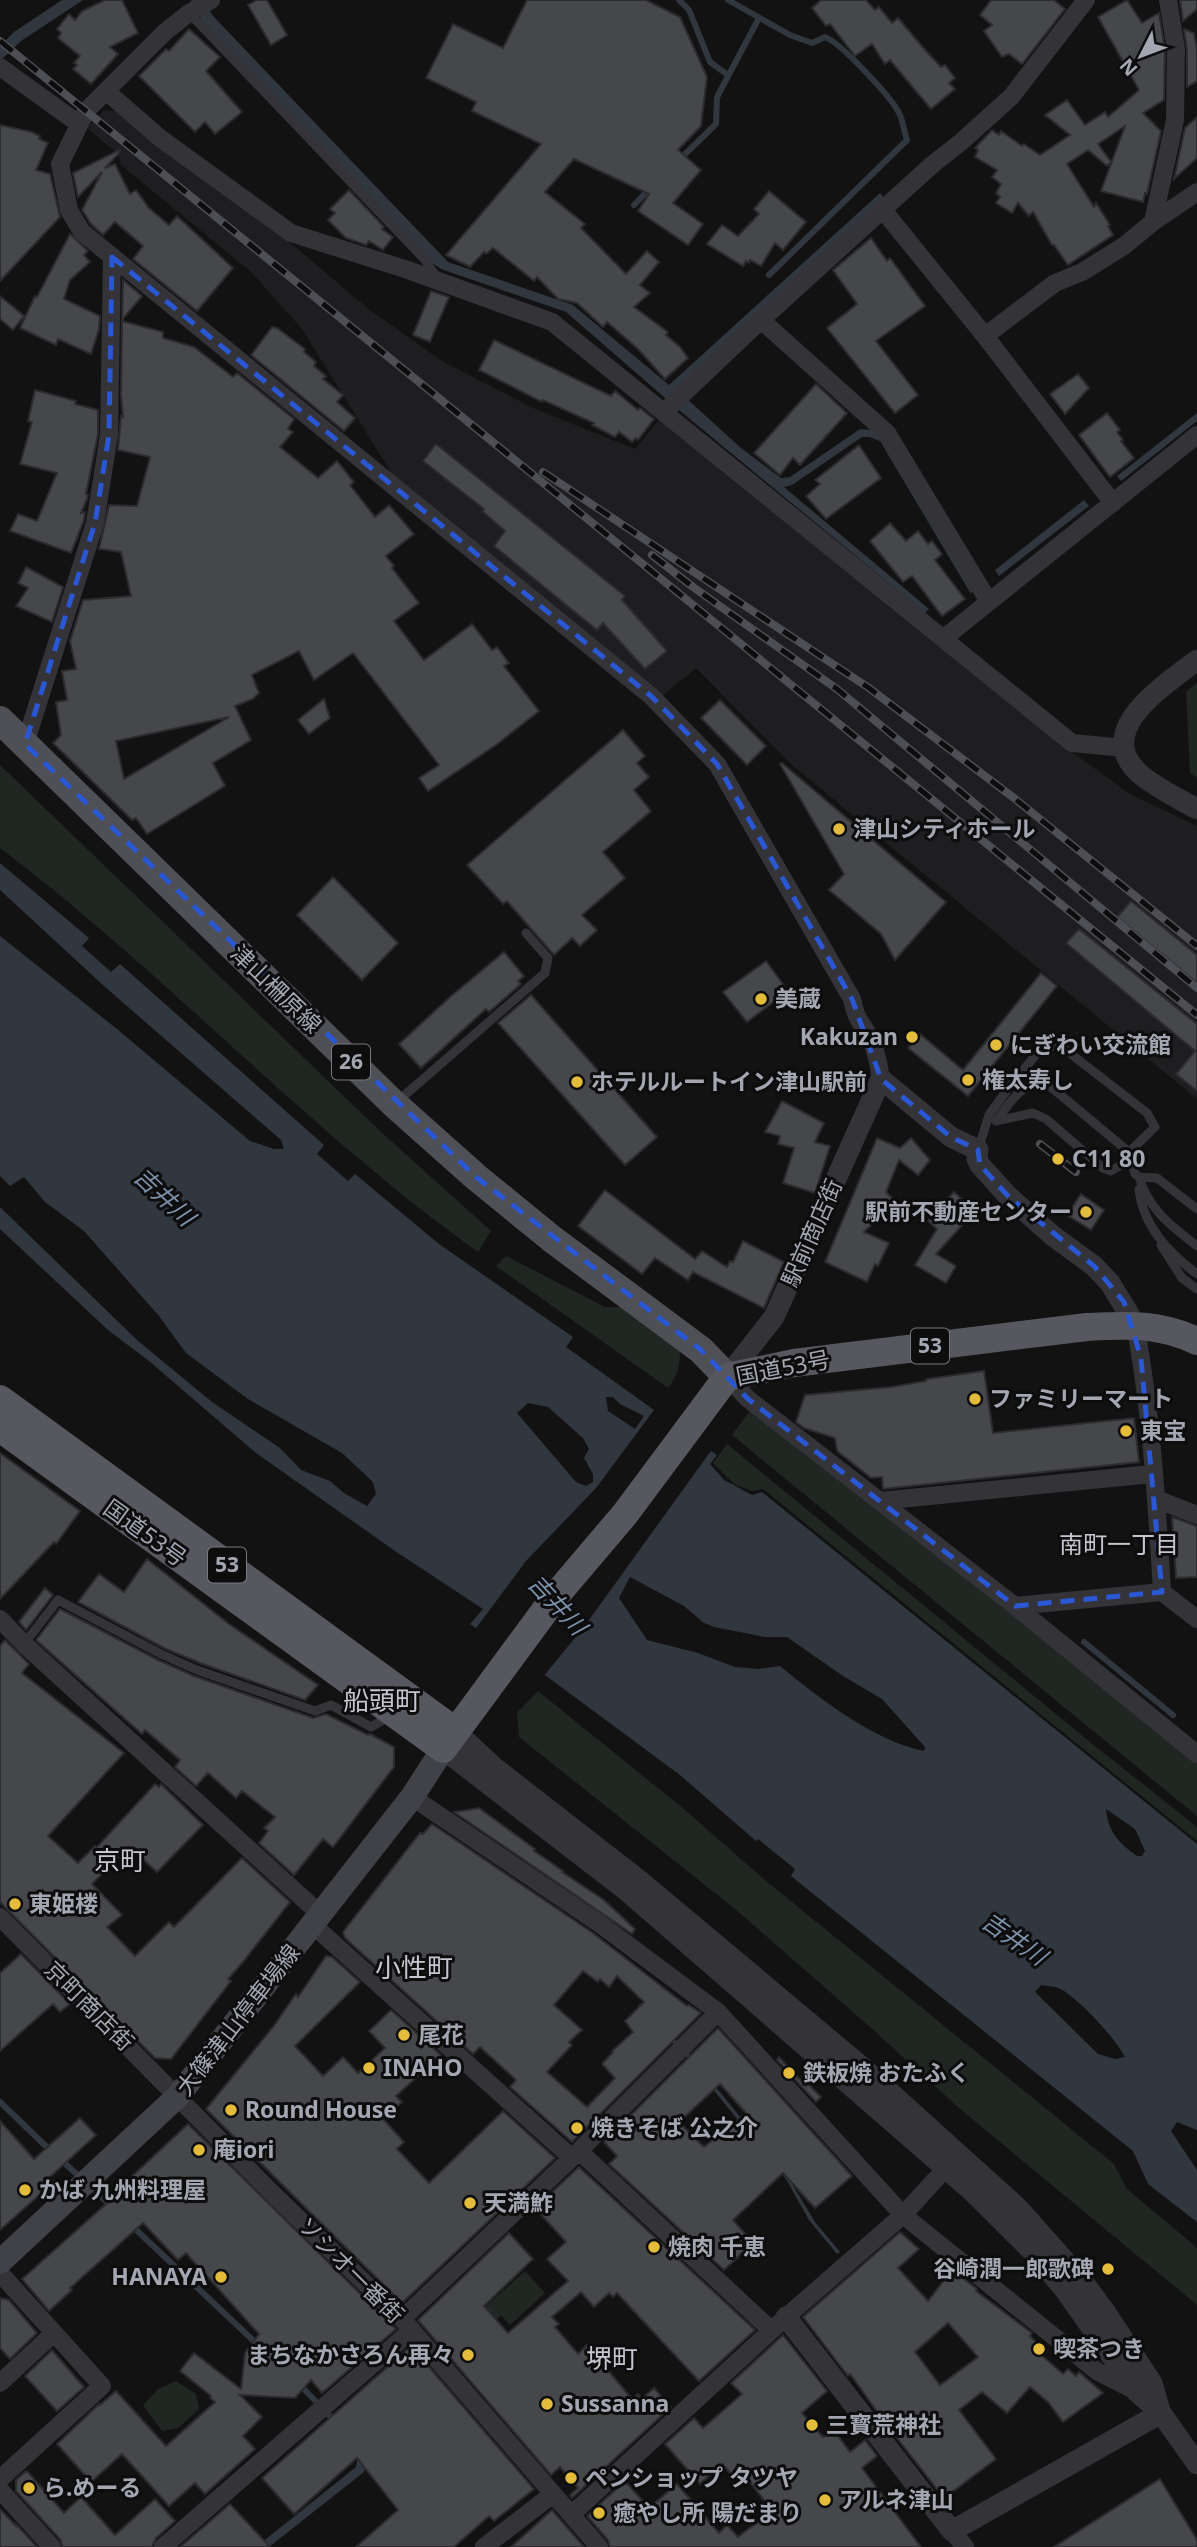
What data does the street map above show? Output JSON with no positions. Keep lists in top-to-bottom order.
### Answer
{
  "streets": {
    "highway": ["53", "国道53号"],
    "main road": ["津山柵原線", "26", "大篠津山停車場線"],
    "street": ["駅前商店街", "京町商店街", "ソシオ一番街"]
  },
  "crossings": [
    ["津山柵原線", "駅前商店街"],
    ["津山柵原線", "国道53号"],
    ["駅前商店街", "国道53号"],
    ["国道53号", "大篠津山停車場線"],
    ["京町商店街", "大篠津山停車場線"],
    ["京町商店街", "ソシオ一番街"],
    ["大篠津山停車場線", "ソシオ一番街"]
  ],
  "districts": [
    "南町一丁目",
    "船頭町",
    "京町",
    "小性町",
    "堺町"
  ],
  "water": ["吉井川"],
  "places": [
    "津山シティホール",
    "美蔵",
    "Kakuzan",
    "にぎわい交流館",
    "権太寿し",
    "ホテルルートイン津山駅前",
    "C11 80",
    "駅前不動産センター",
    "ファミリーマート",
    "東宝",
    "東姫楼",
    "尾花",
    "INAHO",
    "鉄板焼 おたふく",
    "Round House",
    "焼きそば 公之介",
    "庵iori",
    "かば 九州料理屋",
    "天満鮓",
    "焼肉 千恵",
    "谷崎潤一郎歌碑",
    "HANAYA",
    "喫茶つき",
    "まちなかさろん再々",
    "Sussanna",
    "三寳荒神社",
    "ペンショップ タツヤ",
    "ら.めーる",
    "アルネ津山",
    "癒やし所 陽だまり"
  ],
  "north": "bottom left"
}
